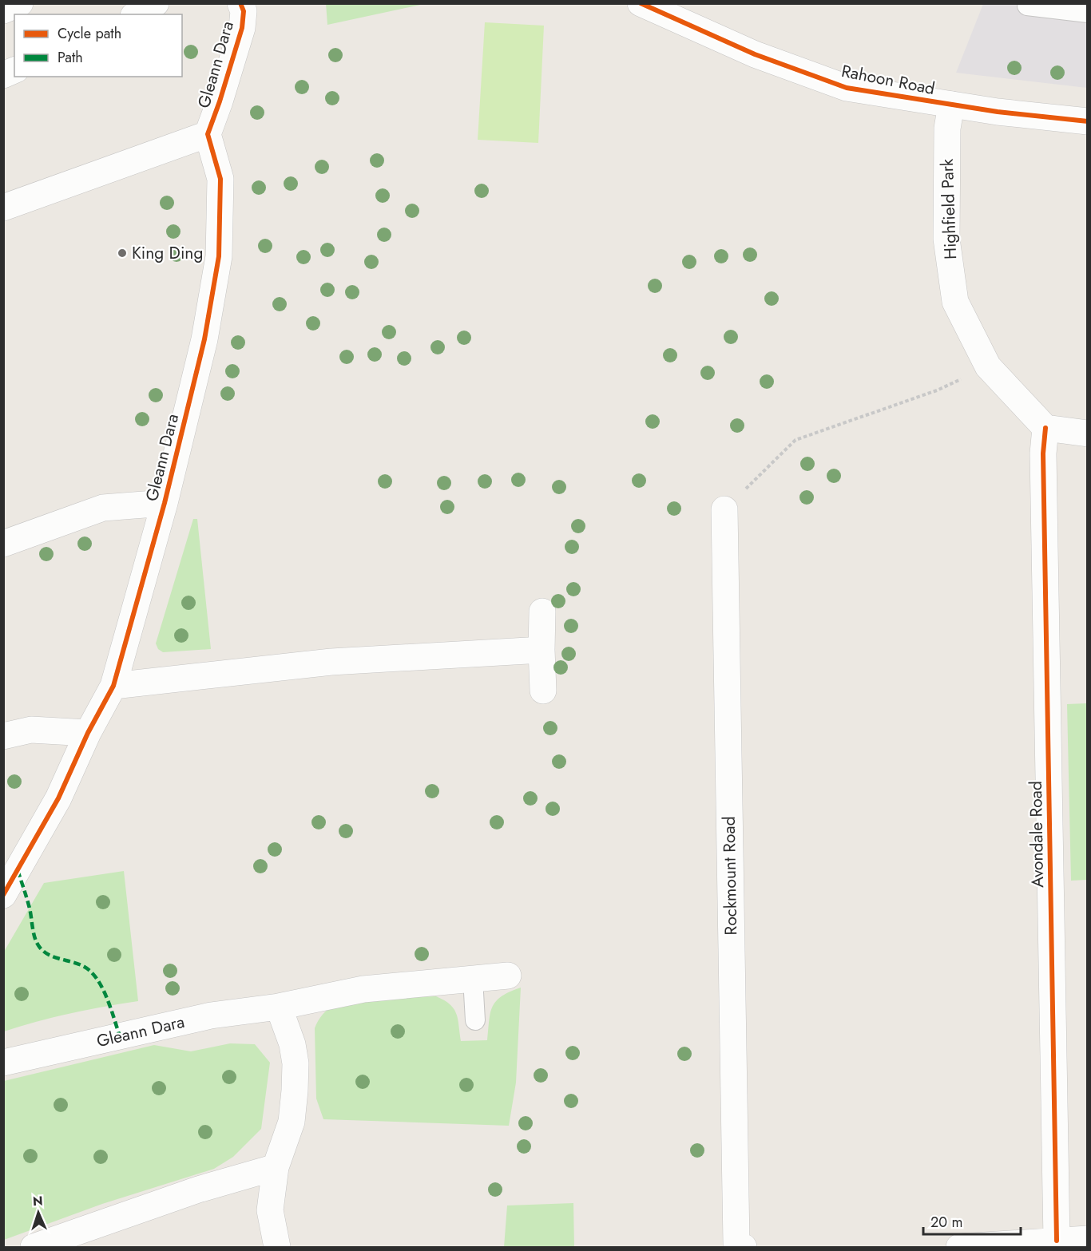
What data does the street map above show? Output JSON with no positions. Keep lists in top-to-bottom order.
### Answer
{
  "streets": {
    "street": [
      "Gleann Dara",
      "Rahoon Road",
      "Highfield Park",
      "Avondale Road",
      "Rockmount Road"
    ]
  },
  "crossings": [
    ["Rahoon Road", "Highfield Park"],
    ["Highfield Park", "Avondale Road"]
  ],
  "places": ["King Ding"],
  "legend": ["Cycle path", "Path"],
  "scale_bar": "20 m",
  "north": "top"
}
